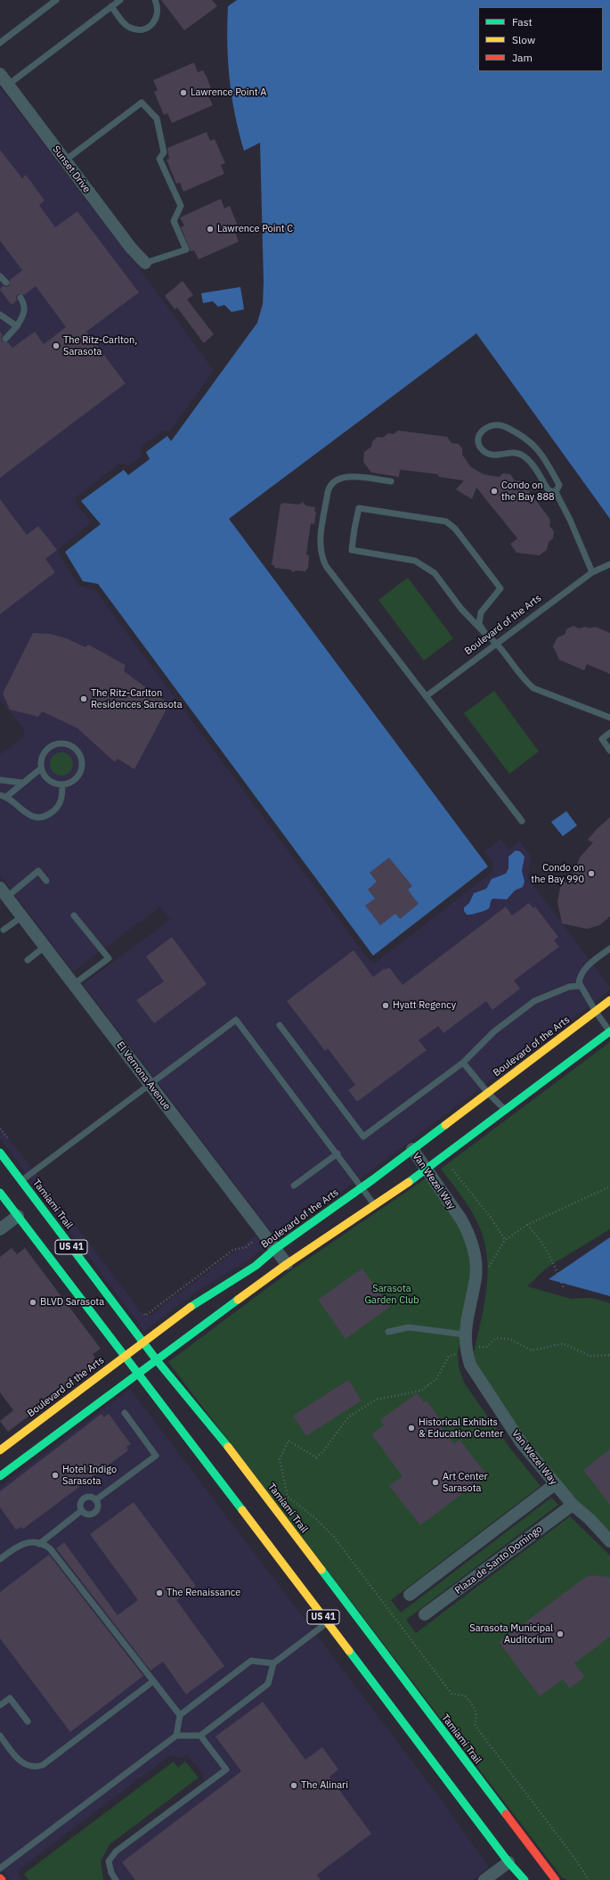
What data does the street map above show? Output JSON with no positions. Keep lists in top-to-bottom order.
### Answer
{
  "streets": {
    "main road": ["Boulevard of the Arts", "Tamiami Trail", "US 41"],
    "street": [
      "Sunset Drive",
      "El Vernona Avenue",
      "Van Wezel Way",
      "Plaza de Santo Domingo"
    ]
  },
  "crossings": [
    ["Boulevard of the Arts", "El Vernona Avenue"],
    ["Boulevard of the Arts", "Van Wezel Way"],
    ["Boulevard of the Arts", "Tamiami Trail"],
    ["Boulevard of the Arts", "US 41"],
    ["Van Wezel Way", "Plaza de Santo Domingo"]
  ],
  "parks": ["Sarasota Garden Club"],
  "places": [
    "Lawrence Point A",
    "Lawrence Point C",
    "The Ritz-Carlton, Sarasota",
    "Condo on the Bay 888",
    "The Ritz-Carlton Residences Sarasota",
    "Condo on the Bay 990",
    "Hyatt Regency",
    "BLVD Sarasota",
    "Historical Exhibits & Education Center",
    "Hotel Indigo Sarasota",
    "Art Center Sarasota",
    "The Renaissance",
    "Sarasota Municipal Auditorium",
    "The Alinari"
  ],
  "legend": ["Fast", "Slow", "Jam"]
}
